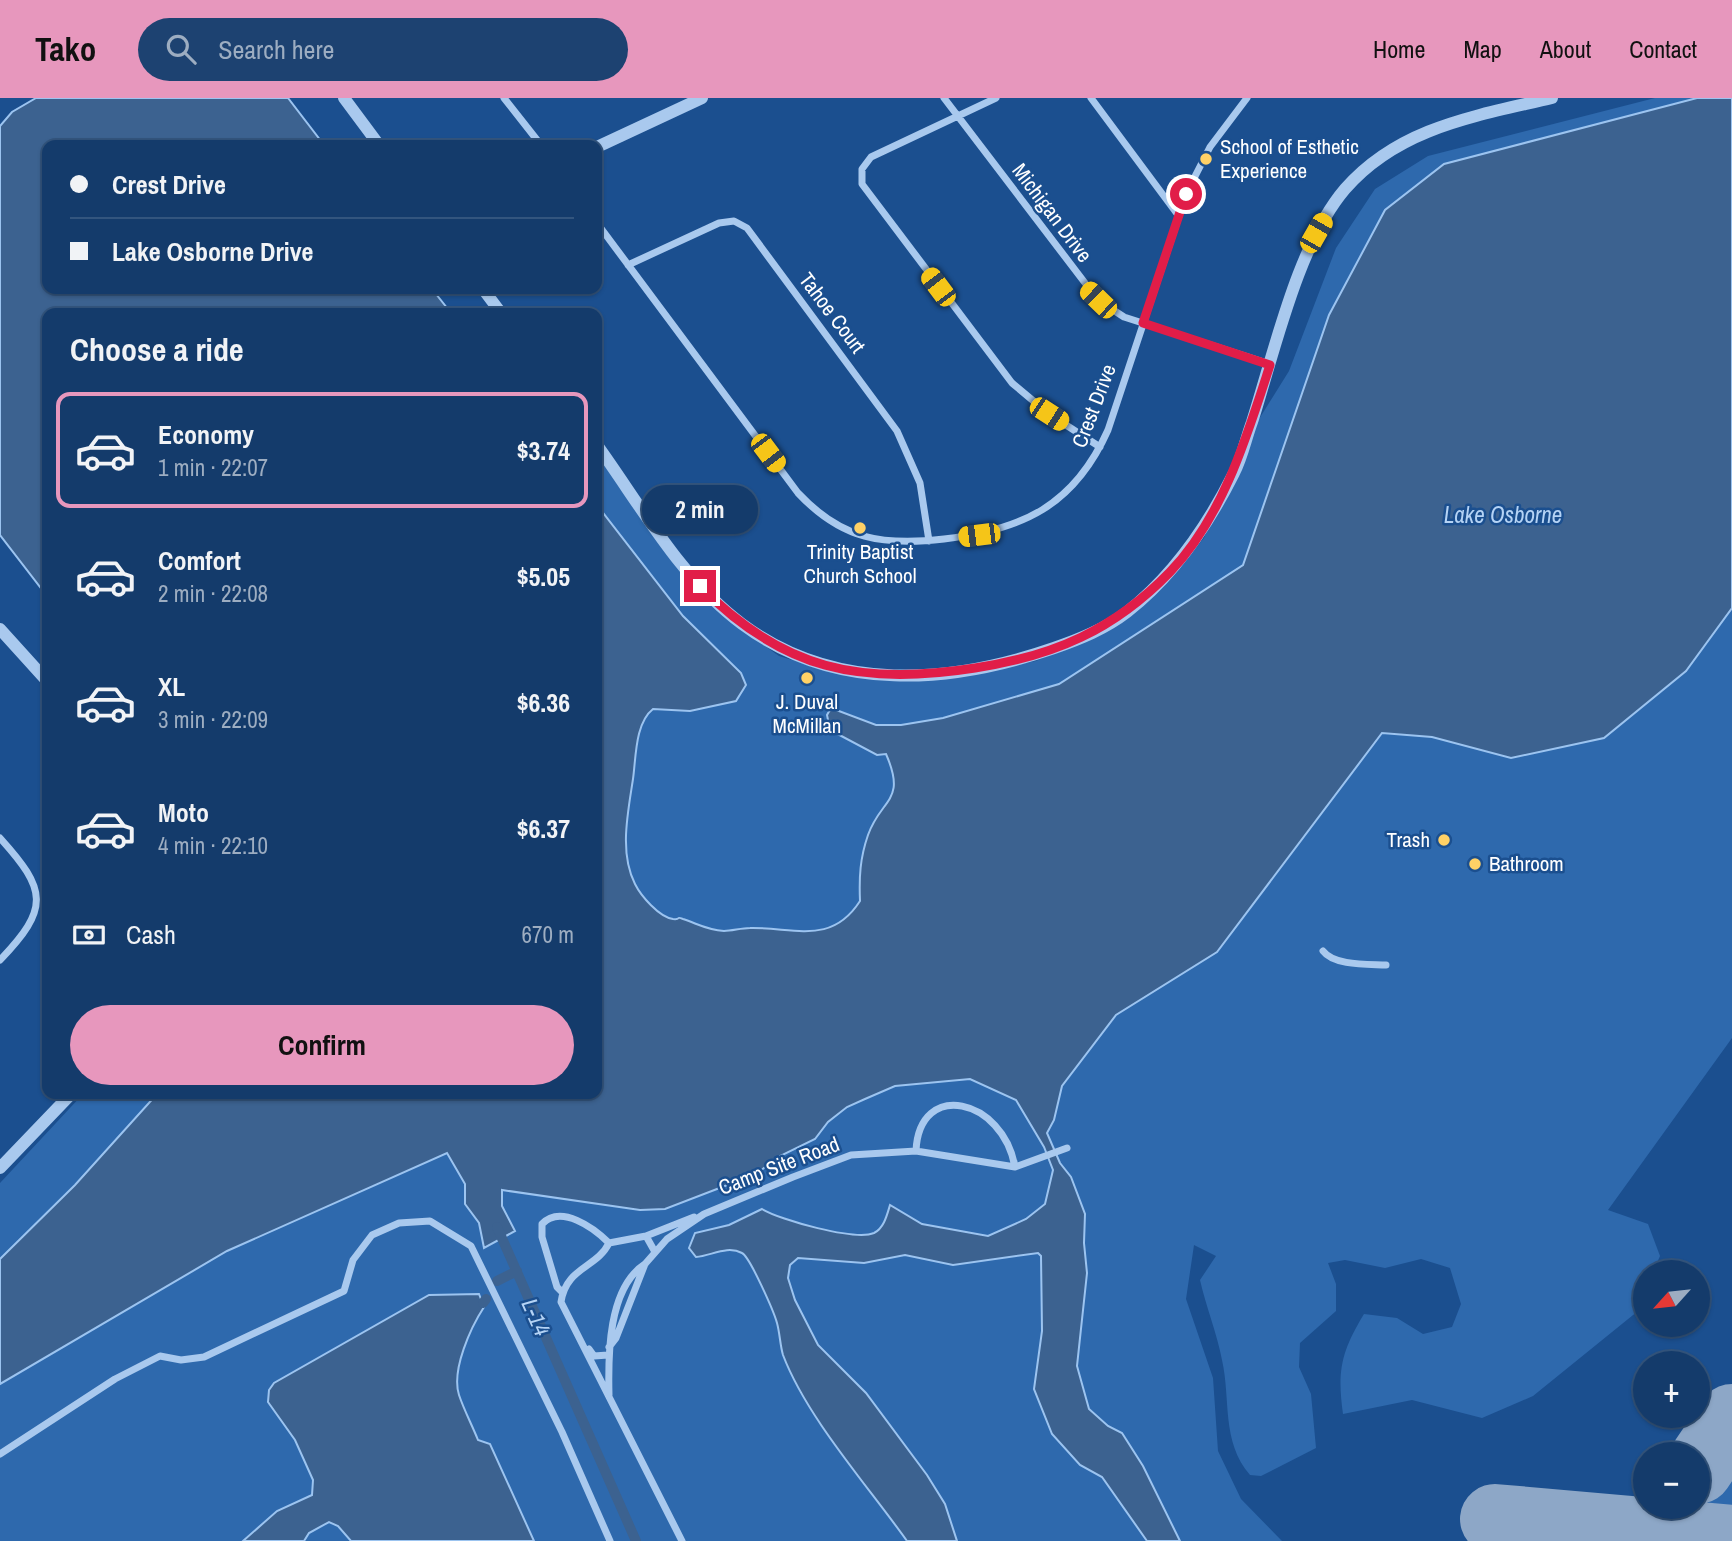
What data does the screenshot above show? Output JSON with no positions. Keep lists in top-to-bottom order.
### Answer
{
  "streets": {
    "street": [
      "Michigan Drive",
      "Tahoe Court",
      "Crest Drive",
      "Camp Site Road"
    ]
  },
  "crossings": [
    ["Michigan Drive", "Crest Drive"],
    ["Tahoe Court", "Crest Drive"]
  ],
  "water": ["Lake Osborne", "L-14"],
  "places": [
    "School of Esthetic Experience",
    "Trinity Baptist Church School",
    "J. Duval McMillan",
    "Trash",
    "Bathroom"
  ],
  "north": "bottom left",
  "page": {
    "header": "Tako",
    "search": "Search here",
    "nav": [
      "Home",
      "Map",
      "About",
      "Contact"
    ],
    "banner": ["Crest Drive", "Lake Osborne Drive"],
    "heading": "Choose a ride",
    "list": [
      {
        "name": "Economy",
        "note": "1 min · 22:07",
        "value": "$3.74"
      },
      {
        "name": "Comfort",
        "note": "2 min · 22:08",
        "value": "$5.05"
      },
      {
        "name": "XL",
        "note": "3 min · 22:09",
        "value": "$6.36"
      },
      {
        "name": "Moto",
        "note": "4 min · 22:10",
        "value": "$6.37"
      }
    ],
    "bubble": "2 min",
    "pay": ["Cash", "670 m"],
    "buttons": "Confirm",
    "map_buttons": ["+", "−"]
  }
}
